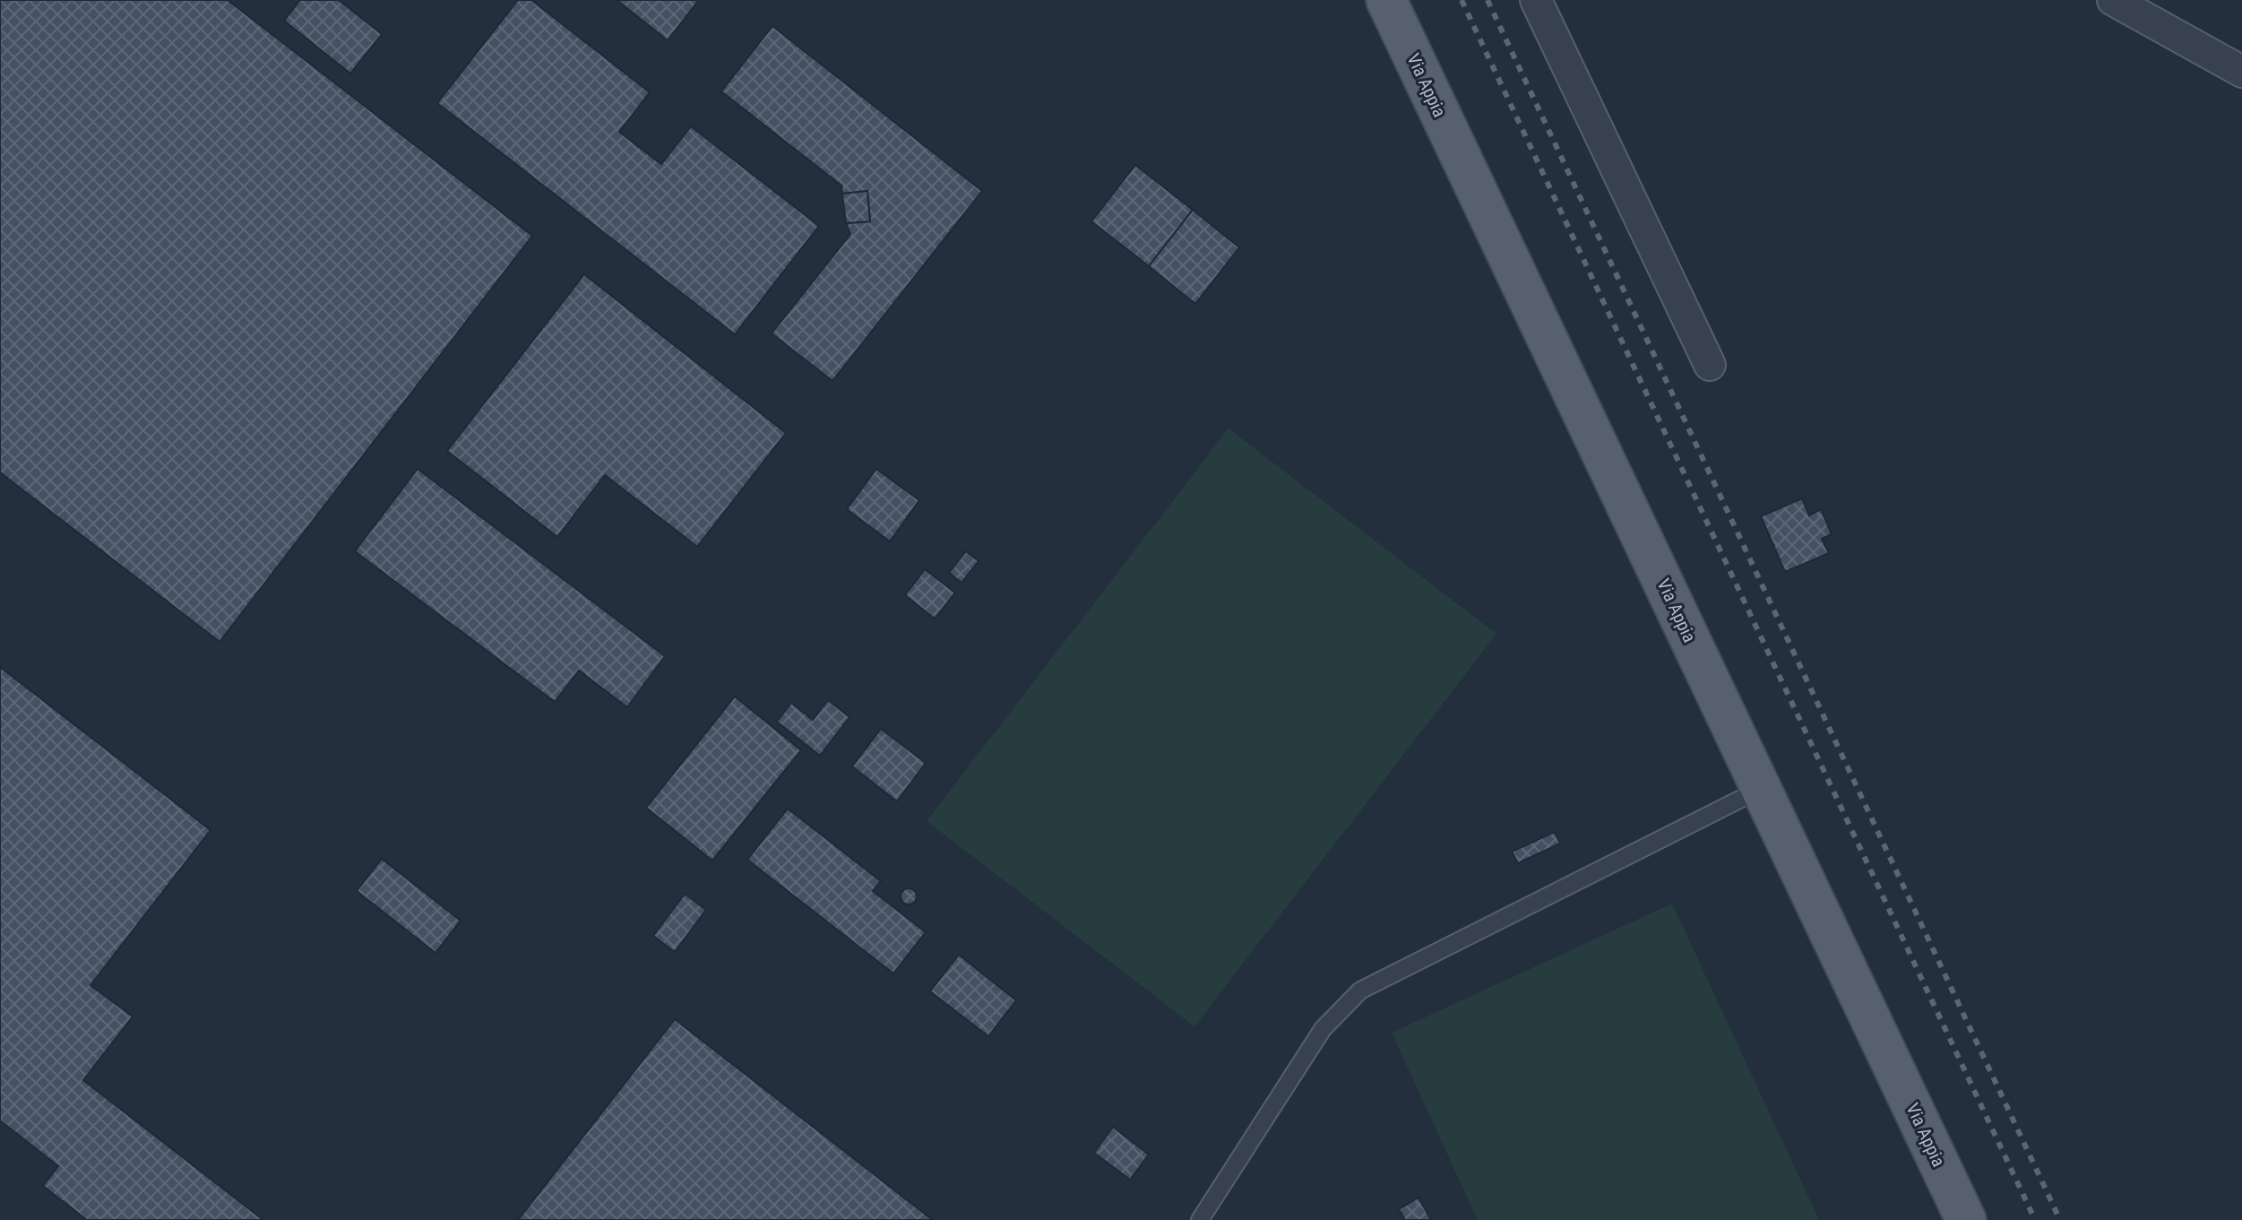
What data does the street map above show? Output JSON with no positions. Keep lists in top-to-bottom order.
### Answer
{
  "streets": {
    "main road": ["Via Appia"]
  }
}
